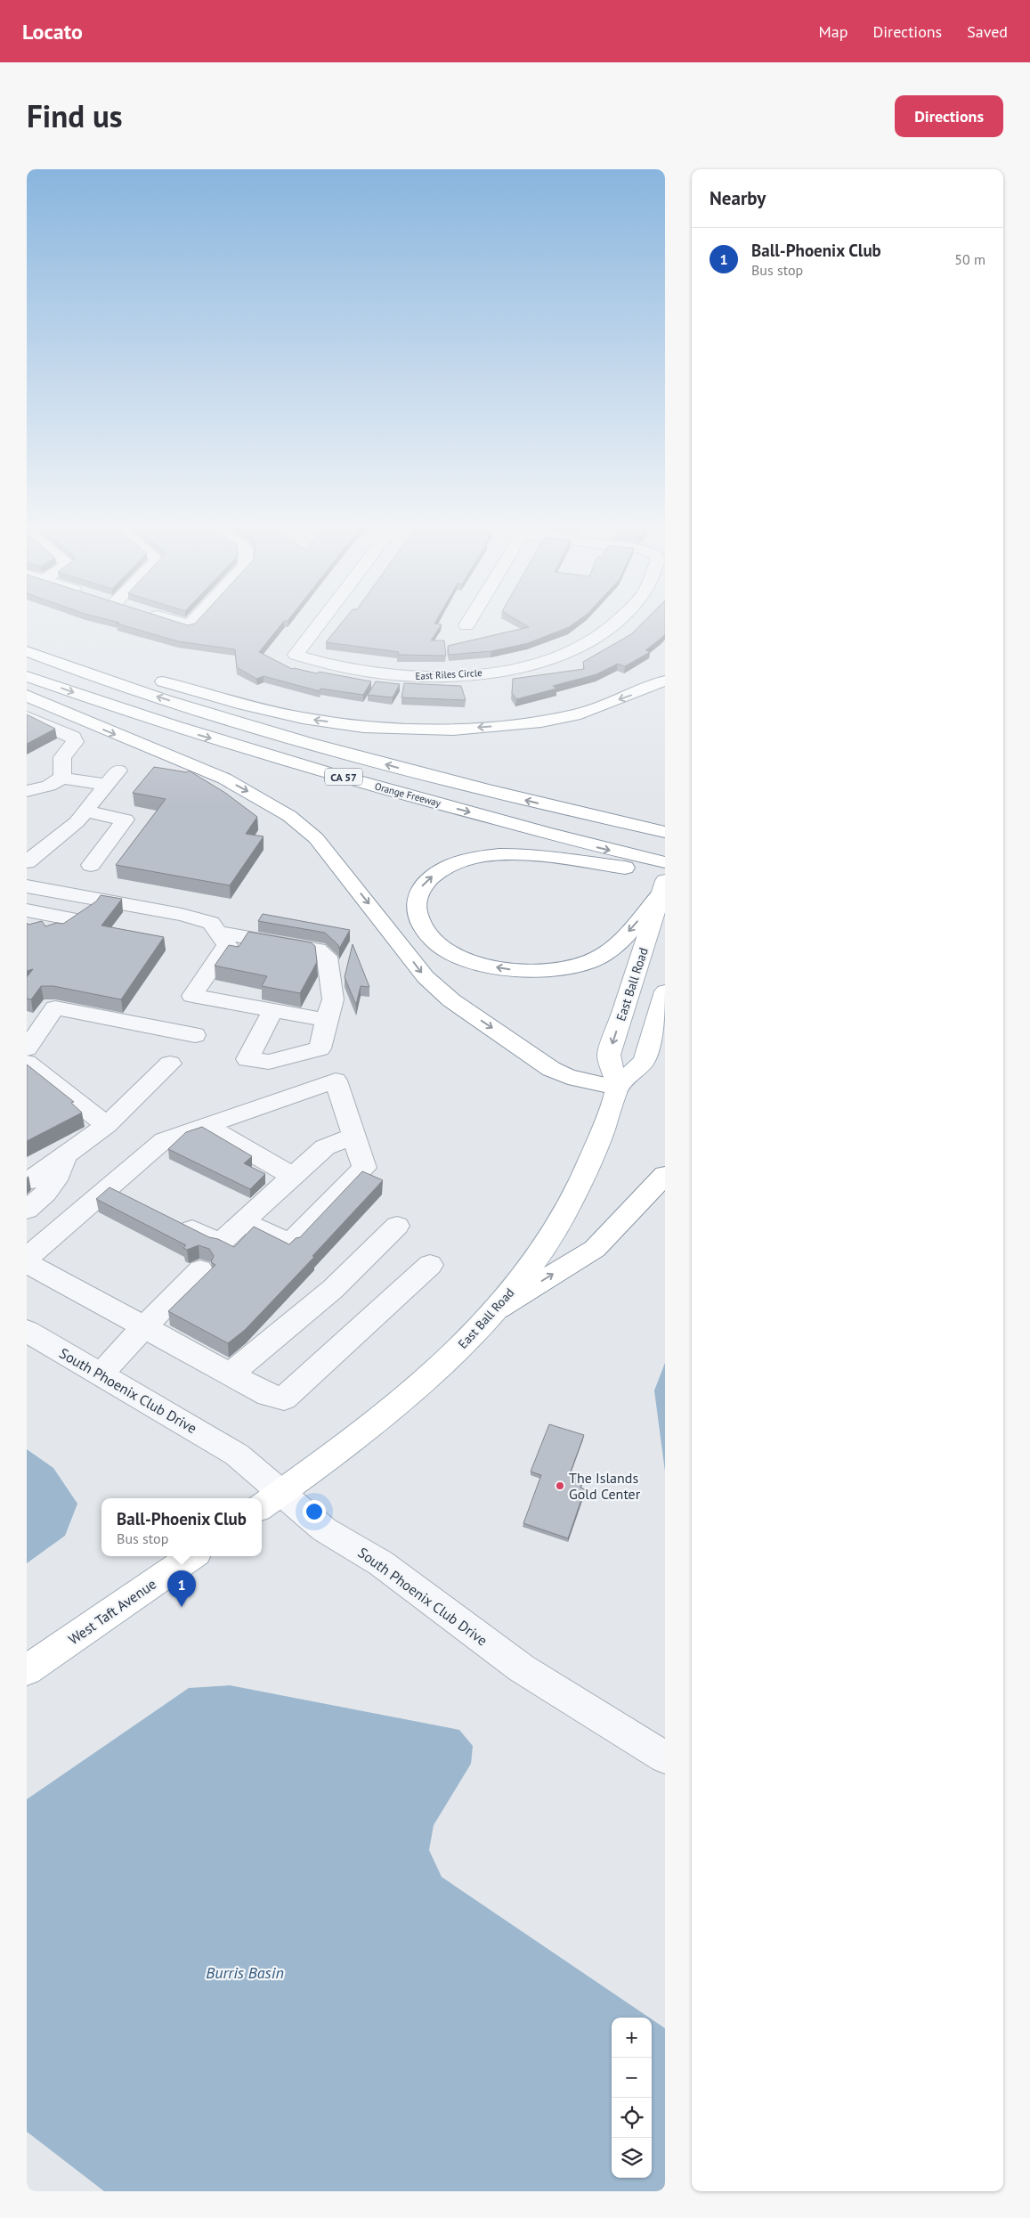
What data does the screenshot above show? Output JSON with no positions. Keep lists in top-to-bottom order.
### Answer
{
  "streets": {
    "main road": [
      "CA 57",
      "Orange Freeway",
      "East Ball Road",
      "West Taft Avenue"
    ],
    "street": ["East Riles Circle", "South Phoenix Club Drive"]
  },
  "crossings": [
    ["East Ball Road", "South Phoenix Club Drive"]
  ],
  "water": ["Burris Basin"],
  "places": ["The Islands Gold Center"],
  "page": {
    "header": "Locato",
    "nav": ["Map", "Directions", "Saved"],
    "title": "Find us",
    "buttons": "Directions",
    "heading": "Nearby",
    "list": [
      {
        "mark": "1",
        "name": "Ball-Phoenix Club",
        "note": "Bus stop",
        "value": "50 m"
      }
    ],
    "popup": ["Ball-Phoenix Club", "Bus stop"],
    "pins": "1",
    "map_buttons": ["+", "−"]
  }
}
